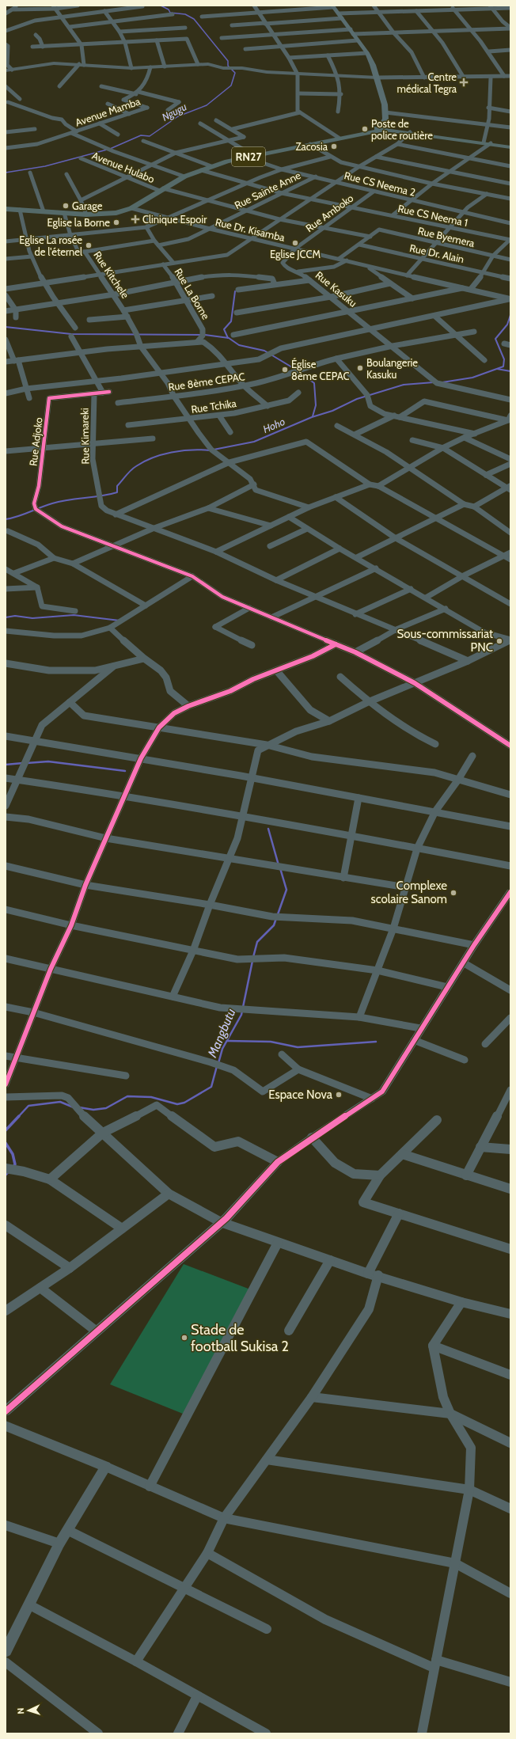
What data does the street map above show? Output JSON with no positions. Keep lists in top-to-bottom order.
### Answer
{
  "streets": {
    "main road": ["RN27"],
    "street": [
      "Avenue Mamba",
      "Avenue Hulabo",
      "Rue CS Neema 2",
      "Rue Sainte Anne",
      "Rue Amboko",
      "Rue CS Neema 1",
      "Rue Dr. Kisamba",
      "Rue Byemera",
      "Rue Dr. Alain",
      "Rue Kitchele",
      "Rue Kasuku",
      "Rue La Borne",
      "Rue 8ème CEPAC",
      "Rue Tchika",
      "Rue Kimareki",
      "Rue Adjoko"
    ]
  },
  "crossings": [
    ["RN27", "Avenue Hulabo"],
    ["RN27", "Rue CS Neema 2"],
    ["RN27", "Rue CS Neema 1"],
    ["RN27", "Rue Dr. Kisamba"],
    ["RN27", "Rue Kitchele"],
    ["Avenue Hulabo", "Rue Sainte Anne"],
    ["Avenue Hulabo", "Rue Amboko"],
    ["Rue CS Neema 2", "Rue Sainte Anne"],
    ["Rue CS Neema 2", "Rue Amboko"],
    ["Rue Sainte Anne", "Rue CS Neema 1"],
    ["Rue Sainte Anne", "Rue Dr. Kisamba"],
    ["Rue Sainte Anne", "Rue La Borne"],
    ["Rue Amboko", "Rue CS Neema 1"],
    ["Rue Amboko", "Rue Dr. Kisamba"],
    ["Rue Amboko", "Rue Kasuku"],
    ["Rue Dr. Kisamba", "Rue Kasuku"],
    ["Rue Kitchele", "Rue 8ème CEPAC"],
    ["Rue Kitchele", "Rue Tchika"],
    ["Rue Kimareki", "Rue Adjoko"]
  ],
  "water": ["Ngugu", "Hoho", "Mangbutu"],
  "places": {
    "health": ["Centre médical Tegra", "Clinique Espoir"],
    "other": [
      "Poste de police routière",
      "Zacosia",
      "Garage",
      "Eglise la Borne",
      "Eglise JCCM",
      "Eglise La rosée de l'éternel",
      "Boulangerie Kasuku",
      "Église 8ème CEPAC",
      "Sous-commissariat PNC",
      "Complexe scolaire Sanom",
      "Espace Nova",
      "Stade de football Sukisa 2"
    ]
  },
  "north": "left"
}
